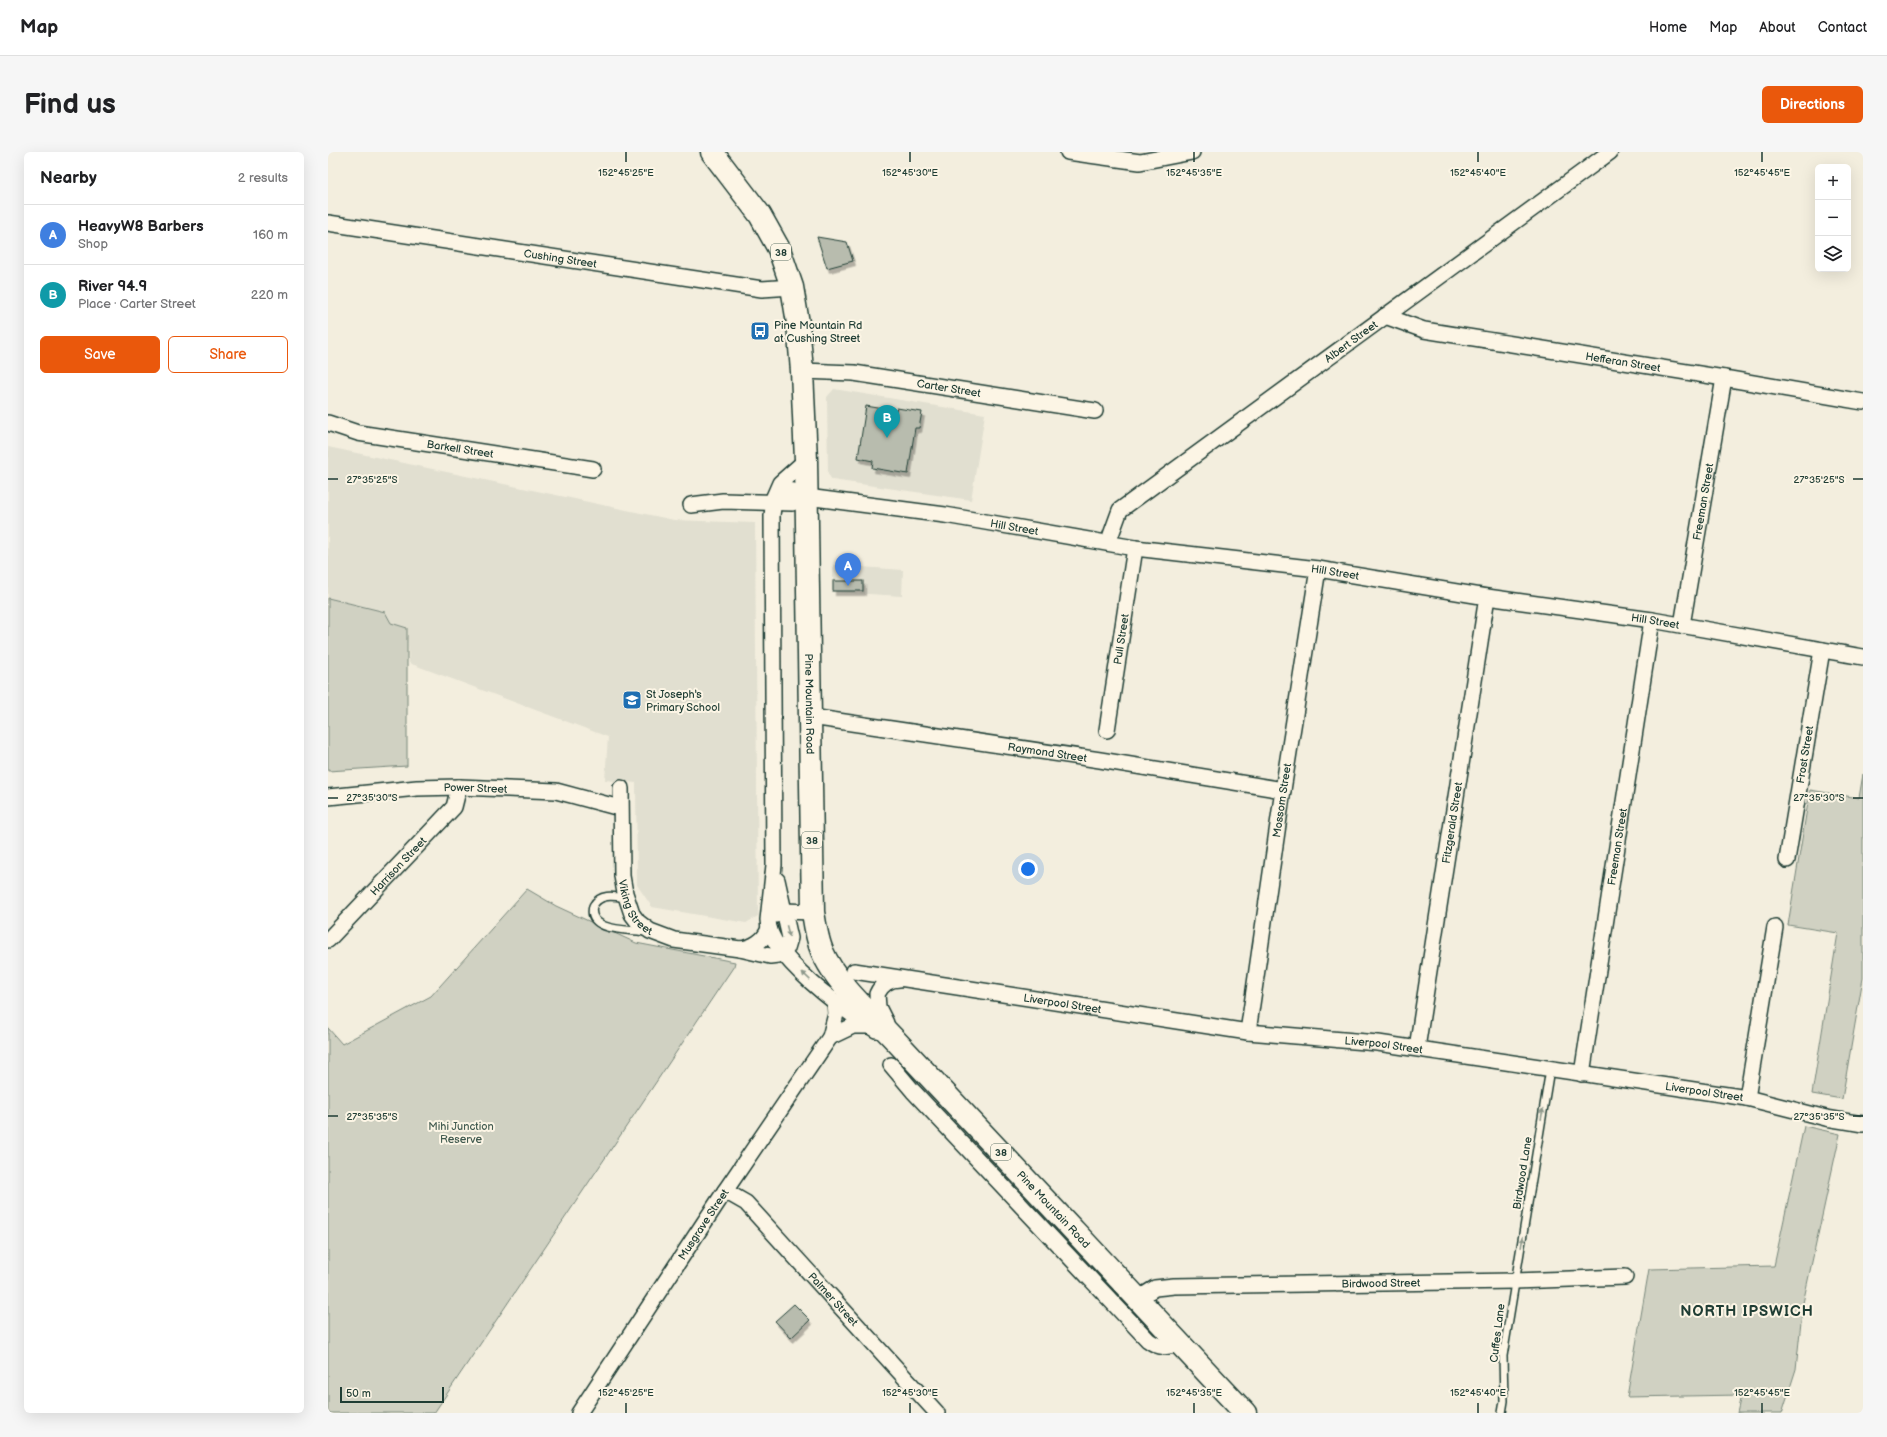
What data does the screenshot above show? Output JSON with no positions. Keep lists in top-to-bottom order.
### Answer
{
  "streets": {
    "main road": ["38", "Pine Mountain Road"],
    "street": [
      "Cushing Street",
      "Albert Street",
      "Hefferan Street",
      "Carter Street",
      "Barkell Street",
      "Freeman Street",
      "Hill Street",
      "Pull Street",
      "Raymond Street",
      "Frost Street",
      "Power Street",
      "Mossom Street",
      "Fitzgerald Street",
      "Harrison Street",
      "Viking Street",
      "Liverpool Street",
      "Musgrave Street",
      "Birdwood Street",
      "Palmer Street"
    ],
    "lane": ["Birdwood Lane", "Cuffes Lane"]
  },
  "crossings": [
    ["Cushing Street", "Pine Mountain Road"],
    ["Albert Street", "Hefferan Street"],
    ["Albert Street", "Hill Street"],
    ["Hefferan Street", "Freeman Street"],
    ["Carter Street", "Pine Mountain Road"],
    ["Freeman Street", "Hill Street"],
    ["Freeman Street", "Liverpool Street"],
    ["Hill Street", "Pull Street"],
    ["Hill Street", "Pine Mountain Road"],
    ["Hill Street", "Frost Street"],
    ["Hill Street", "Mossom Street"],
    ["Hill Street", "Fitzgerald Street"],
    ["Pine Mountain Road", "Raymond Street"],
    ["Pine Mountain Road", "Viking Street"],
    ["Pine Mountain Road", "Liverpool Street"],
    ["Pine Mountain Road", "Musgrave Street"],
    ["Pine Mountain Road", "Birdwood Street"],
    ["Raymond Street", "Mossom Street"],
    ["Power Street", "Harrison Street"],
    ["Power Street", "Viking Street"],
    ["Mossom Street", "Liverpool Street"],
    ["Fitzgerald Street", "Liverpool Street"],
    ["Liverpool Street", "Birdwood Lane"],
    ["Birdwood Lane", "Birdwood Street"],
    ["Birdwood Lane", "Cuffes Lane"],
    ["Musgrave Street", "Palmer Street"],
    ["Birdwood Street", "Cuffes Lane"]
  ],
  "one_way": ["Birdwood Lane"],
  "districts": ["NORTH IPSWICH"],
  "parks": ["Mihi Junction Reserve"],
  "places": {
    "bus stop": ["Pine Mountain Rd at Cushing Street"],
    "school or university": ["St Joseph's Primary School"]
  },
  "scale_bar": "50 m",
  "page": {
    "header": "Map",
    "nav": [
      "Home",
      "Map",
      "About",
      "Contact"
    ],
    "buttons": [
      "Directions",
      ["Save", "Share"]
    ],
    "title": "Find us",
    "heading": ["Nearby", "2 results"],
    "map_buttons": ["+", "−"],
    "list": [
      {
        "mark": "A",
        "name": "HeavyW8 Barbers",
        "note": "Shop",
        "value": "160 m"
      },
      {
        "mark": "B",
        "name": "River 94.9",
        "note": "Place · Carter Street",
        "value": "220 m"
      }
    ],
    "pins": ["B", "A"],
    "scale": "50 m"
  },
  "coordinates": [
    "152°45'25\"E",
    "152°45'30\"E",
    "152°45'35\"E",
    "152°45'40\"E",
    "152°45'45\"E",
    "27°35'25\"S",
    "27°35'30\"S",
    "27°35'35\"S"
  ]
}
